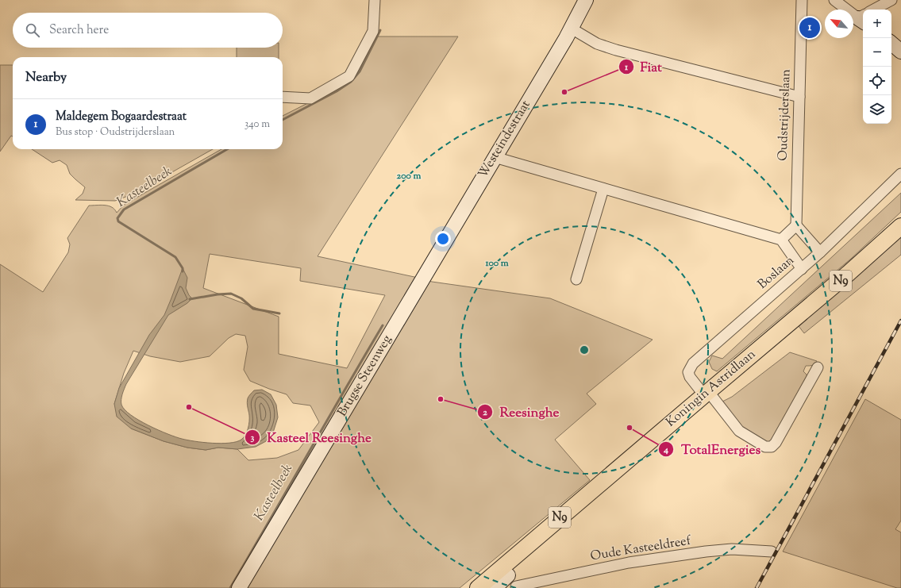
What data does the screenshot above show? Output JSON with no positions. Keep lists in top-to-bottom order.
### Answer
{
  "streets": {
    "main road": ["N9", "Koningin Astridlaan"],
    "street": [
      "Oudstrijderslaan",
      "Westeindestraat",
      "Boslaan",
      "Brugse Steenweg",
      "Oude Kasteeldreef"
    ]
  },
  "crossings": [
    ["Westeindestraat", "Brugse Steenweg"],
    ["Boslaan", "Koningin Astridlaan"],
    ["Koningin Astridlaan", "Oude Kasteeldreef"]
  ],
  "water": ["Kasteelbeek"],
  "places": [
    "Fiat",
    "Reesinghe",
    "Kasteel Reesinghe",
    "TotalEnergies"
  ],
  "north": "top left",
  "page": {
    "map_buttons": ["+", "−"],
    "search": "Search here",
    "pins": "1",
    "heading": "Nearby",
    "list": [
      {
        "mark": "1",
        "name": "Maldegem Bogaardestraat",
        "note": "Bus stop · Oudstrijderslaan",
        "value": "340 m"
      }
    ]
  },
  "rings": ["200 m", "100 m"]
}
